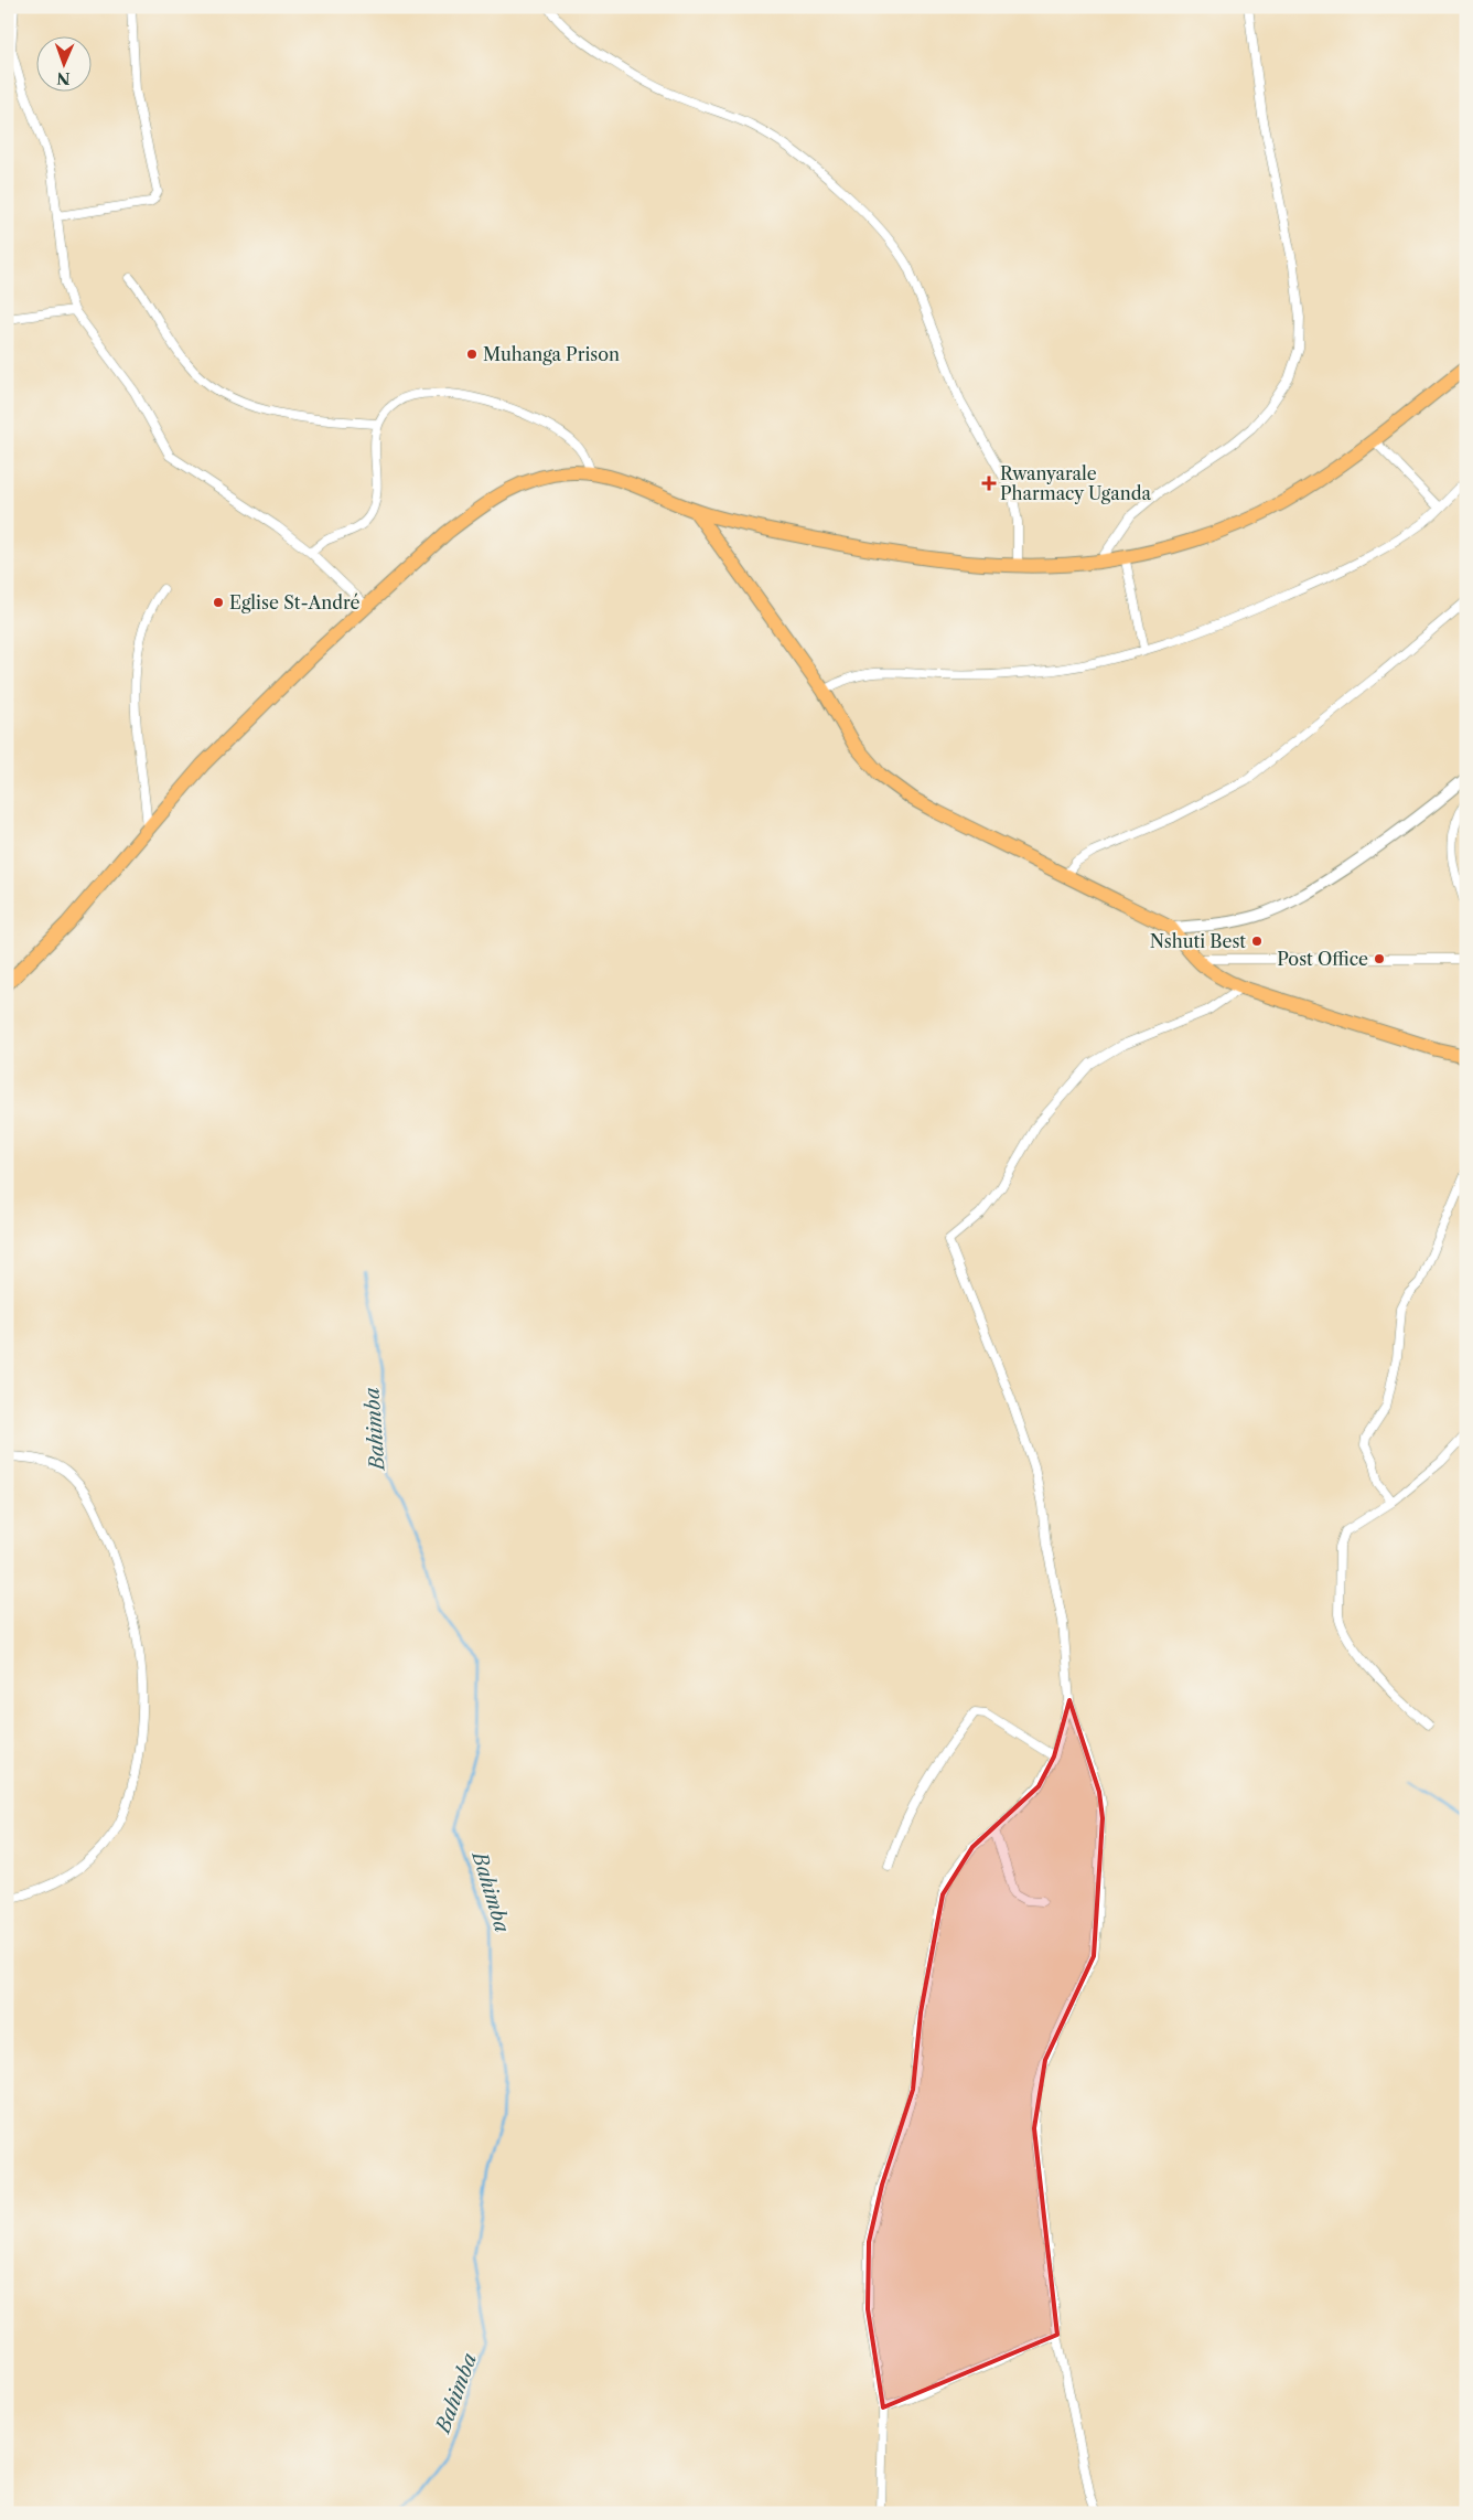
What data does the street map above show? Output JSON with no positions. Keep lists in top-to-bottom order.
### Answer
{
  "water": ["Bahimba"],
  "places": {
    "other": [
      "Muhanga Prison",
      "Eglise St-André",
      "Nshuti Best",
      "Post Office"
    ],
    "health": ["Rwanyarale Pharmacy Uganda"]
  },
  "north": "bottom"
}
